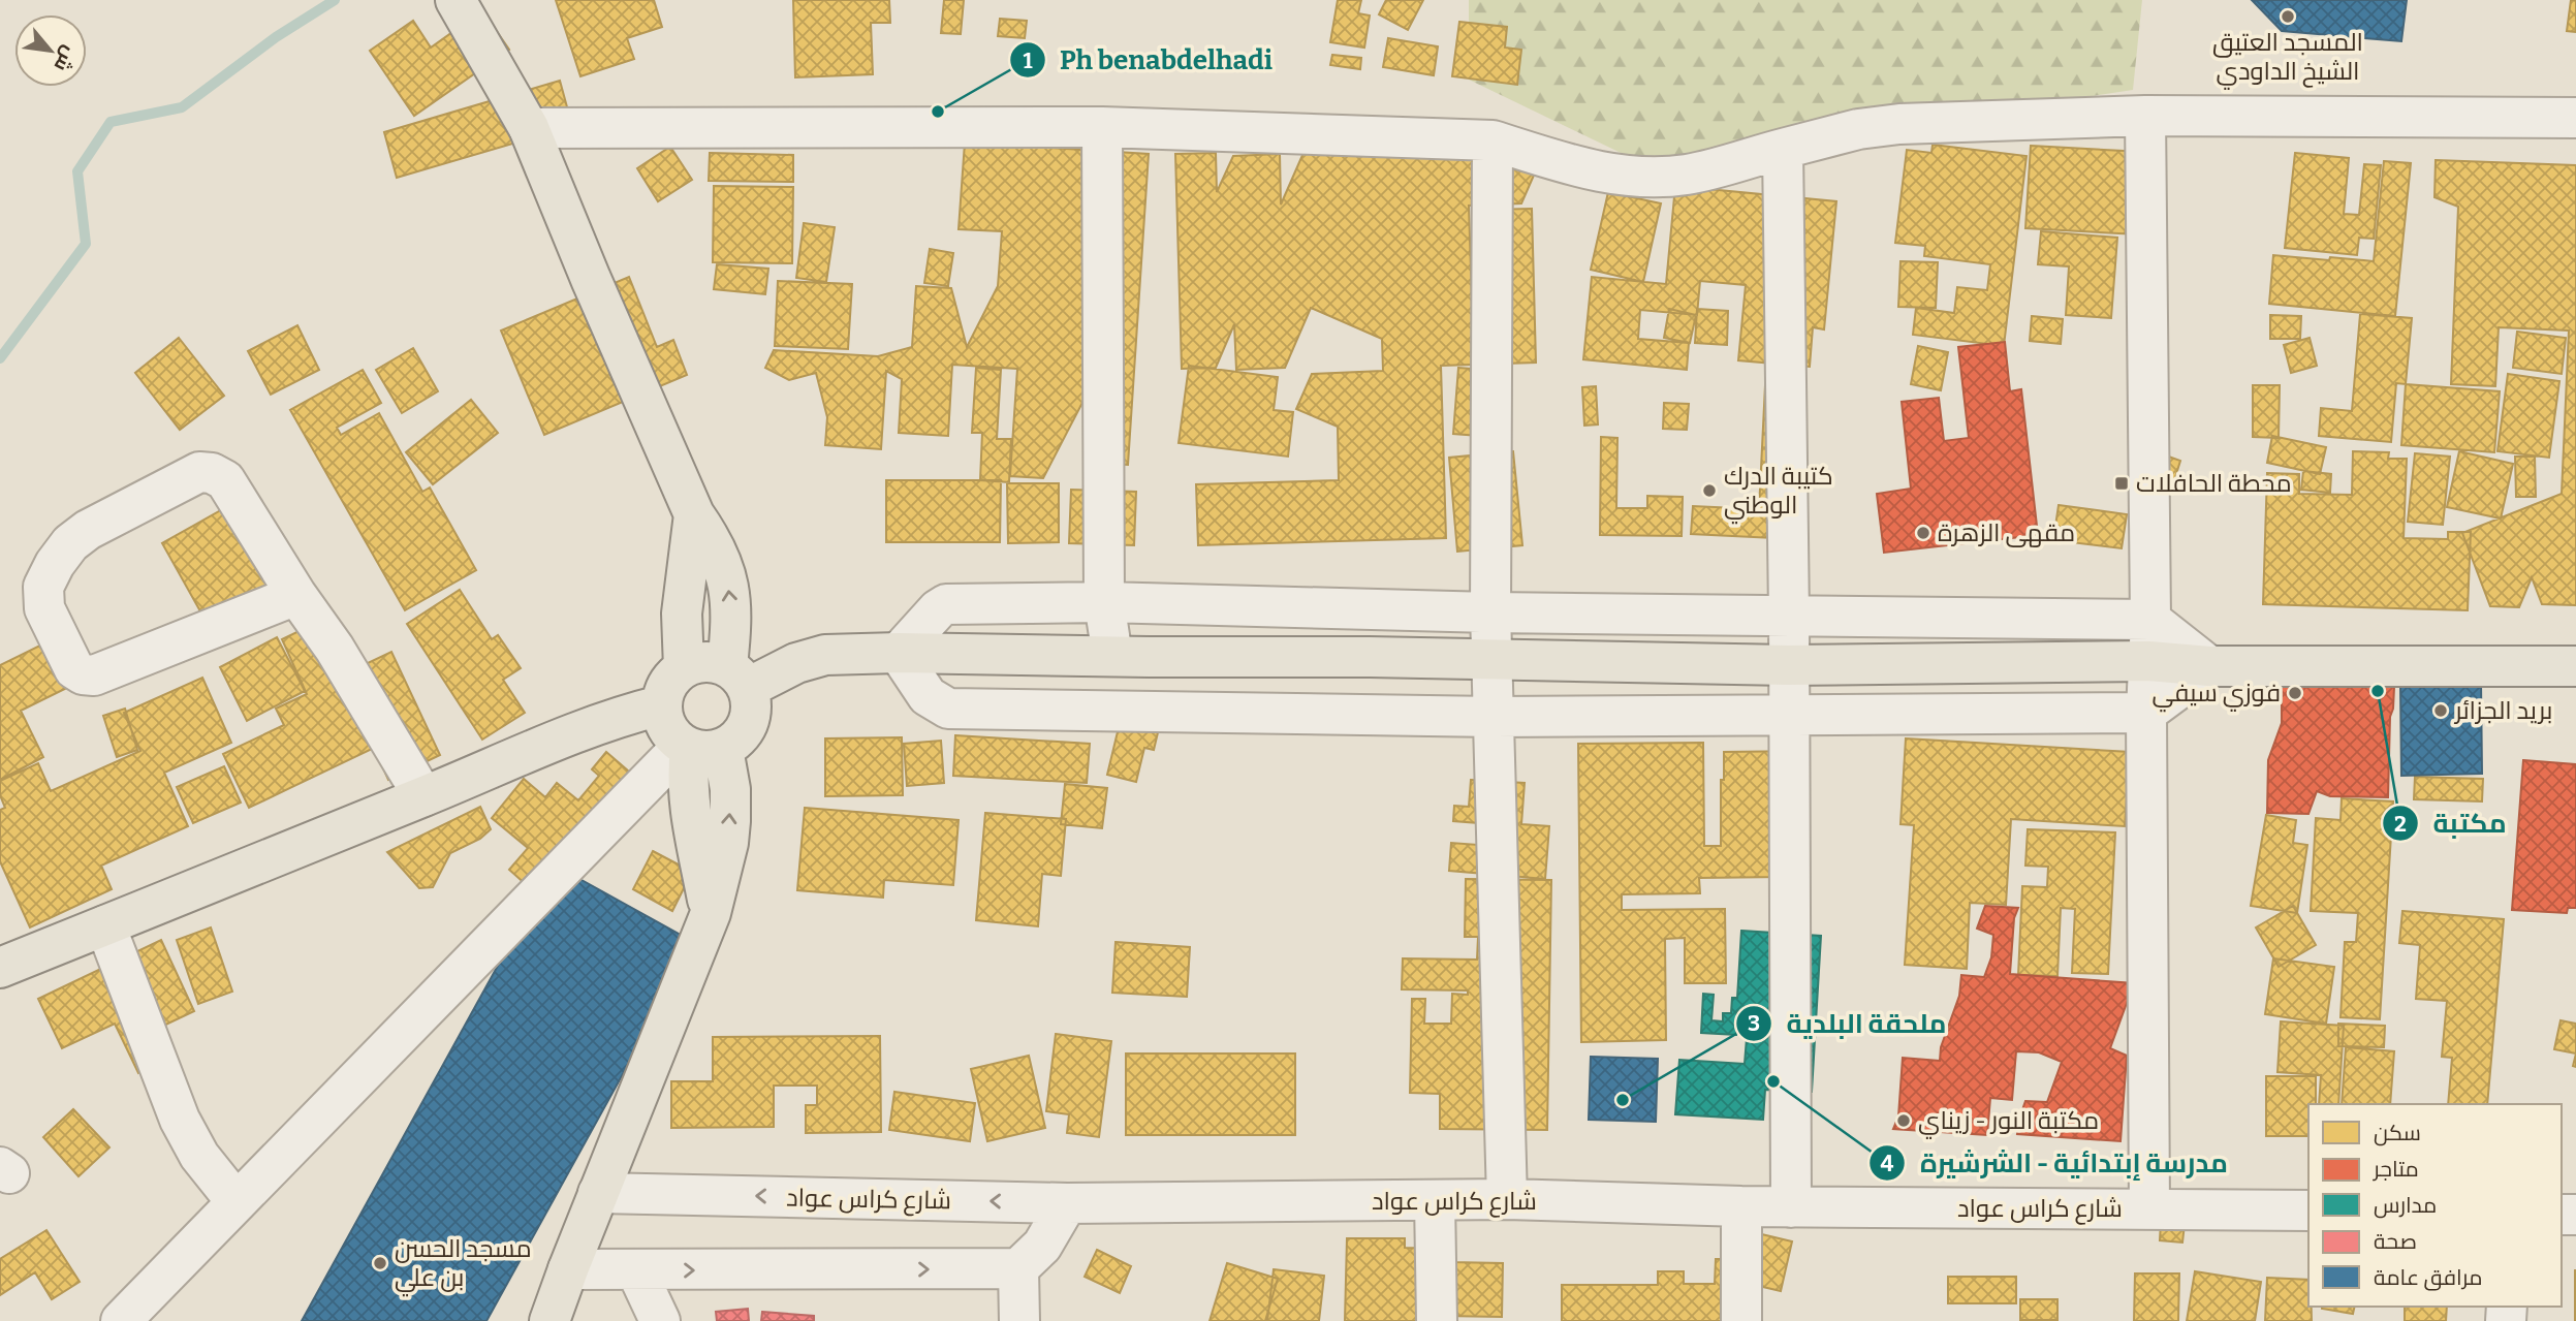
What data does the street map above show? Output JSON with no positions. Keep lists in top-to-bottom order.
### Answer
{
  "streets": {
    "street": ["شارع كراس عواد"]
  },
  "places": {
    "other": [
      "المسجد العتيق الشيخ الداودي",
      "Ph benabdelhadi",
      "كتيبة الدرك الوطني",
      "مقهى الزهرة",
      "مكتبة",
      "فوزي سيفي",
      "بريد الجزائر",
      "مدرسة إبتدائية - الشرشيرة",
      "ملحقة البلدية",
      "مكتبة النور - زيناي",
      "مسجد الحسن بن علي"
    ],
    "transit": ["محطة الحافلات"]
  },
  "legend": [
    "سكن",
    "متاجر",
    "مدارس",
    "صحة",
    "مرافق عامة"
  ],
  "north": "bottom right"
}
